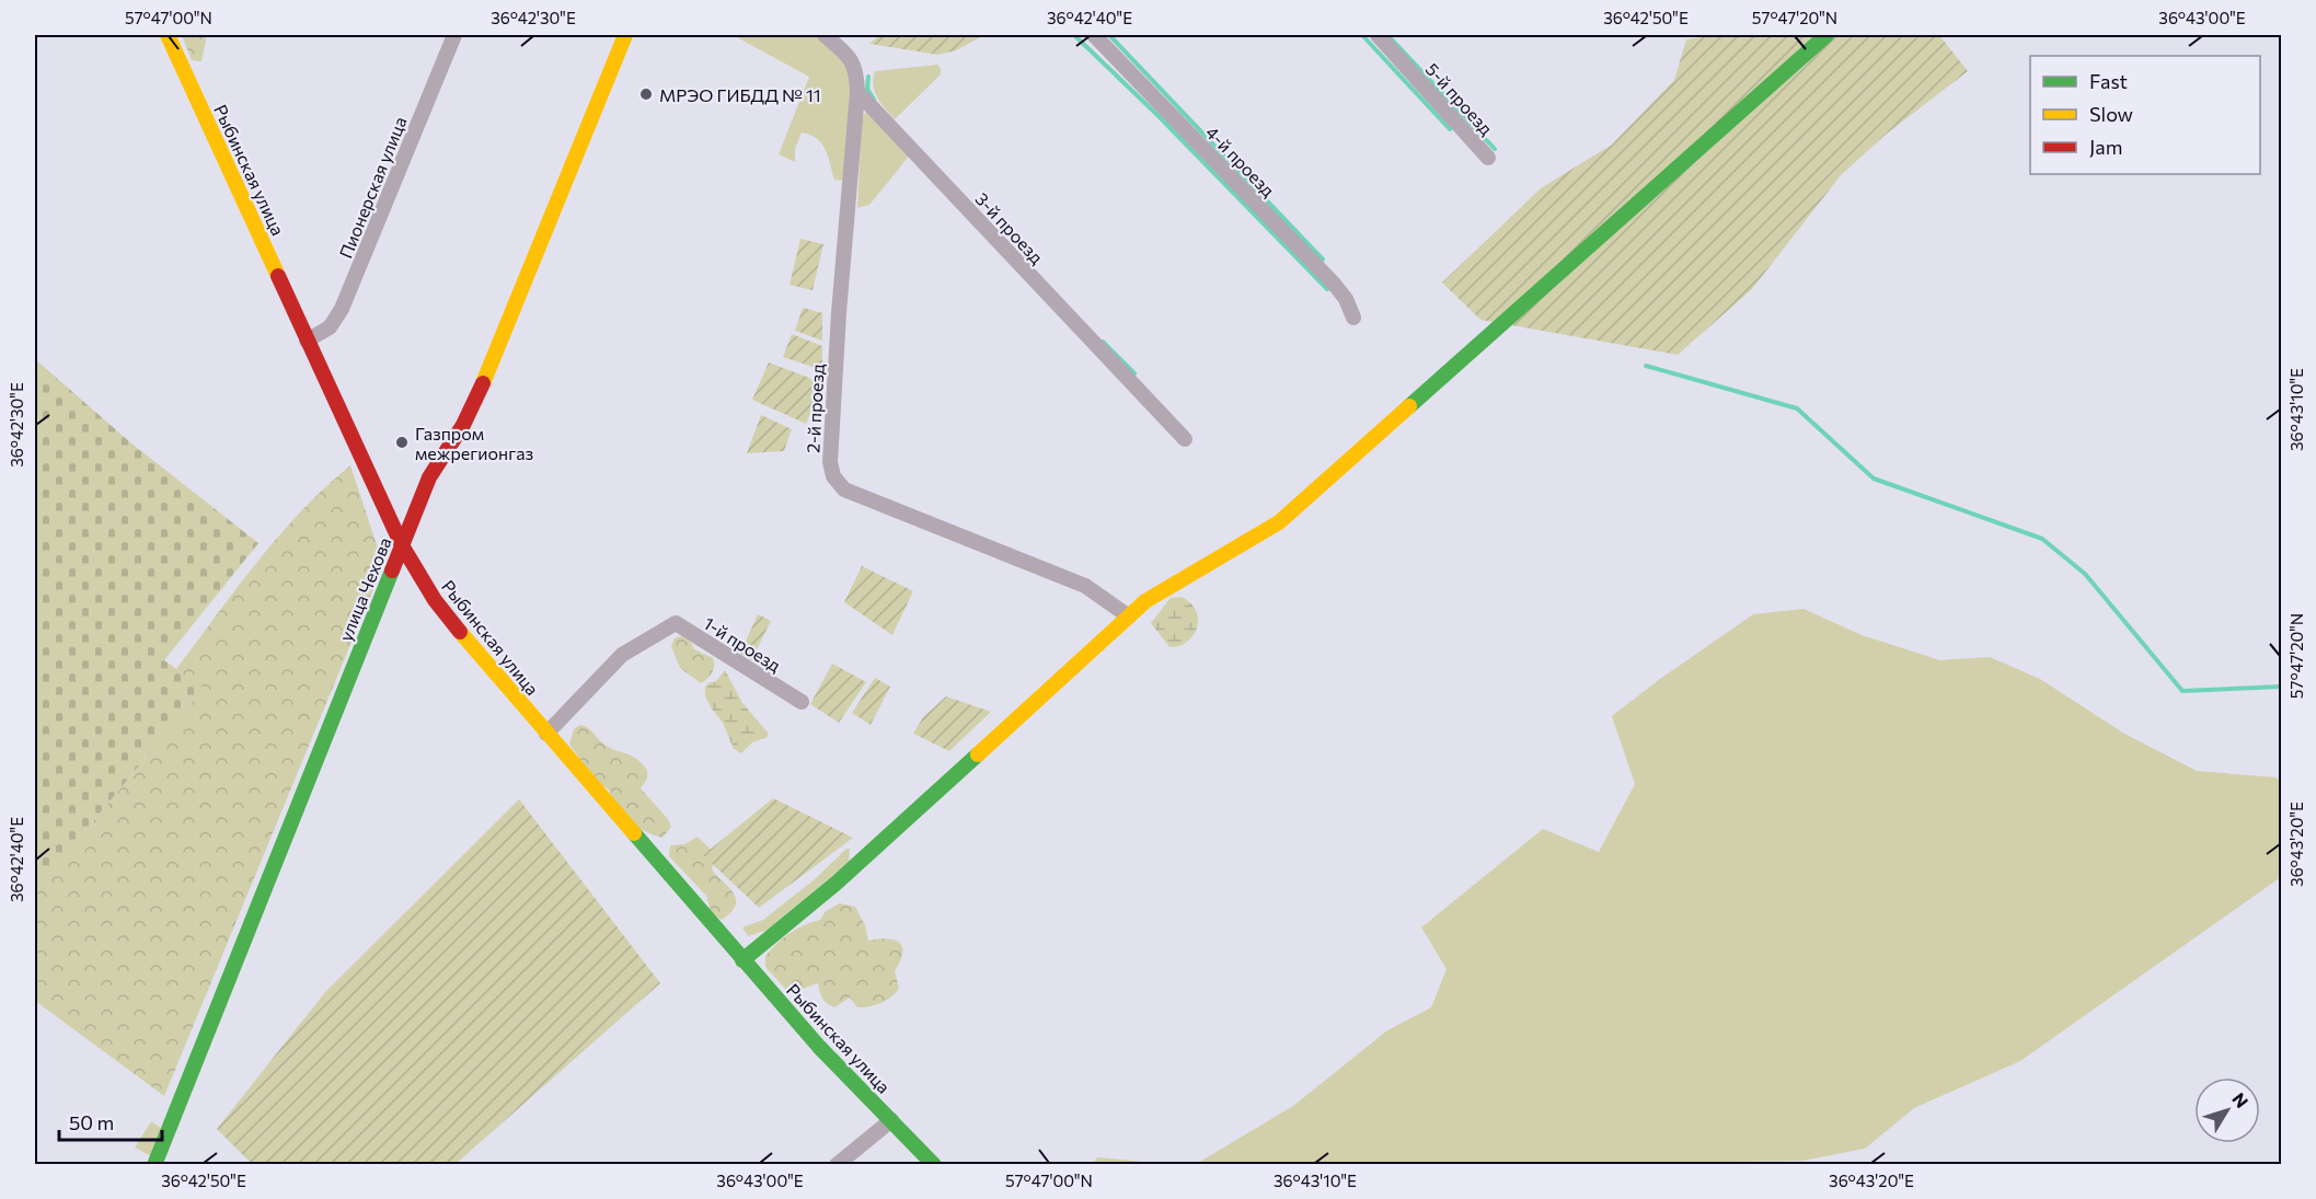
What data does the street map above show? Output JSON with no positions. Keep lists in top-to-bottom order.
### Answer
{
  "streets": {
    "street": [
      "5-й проезд",
      "4-й проезд",
      "Рыбинская улица",
      "Пионерская улица",
      "3-й проезд",
      "2-й проезд",
      "улица Чехова",
      "1-й проезд"
    ]
  },
  "crossings": [
    ["Рыбинская улица", "Пионерская улица"],
    ["Рыбинская улица", "улица Чехова"],
    ["Рыбинская улица", "1-й проезд"],
    ["3-й проезд", "2-й проезд"]
  ],
  "places": ["МРЭО ГИБДД № 11", "Газпром межрегионгаз"],
  "legend": ["Fast", "Slow", "Jam"],
  "scale_bar": "50 m",
  "north": "top right",
  "coordinates": [
    "57°47'00\"N",
    "36°42'30\"E",
    "36°42'40\"E",
    "36°42'50\"E",
    "57°47'20\"N",
    "36°43'00\"E",
    "36°43'10\"E",
    "36°43'20\"E"
  ]
}
